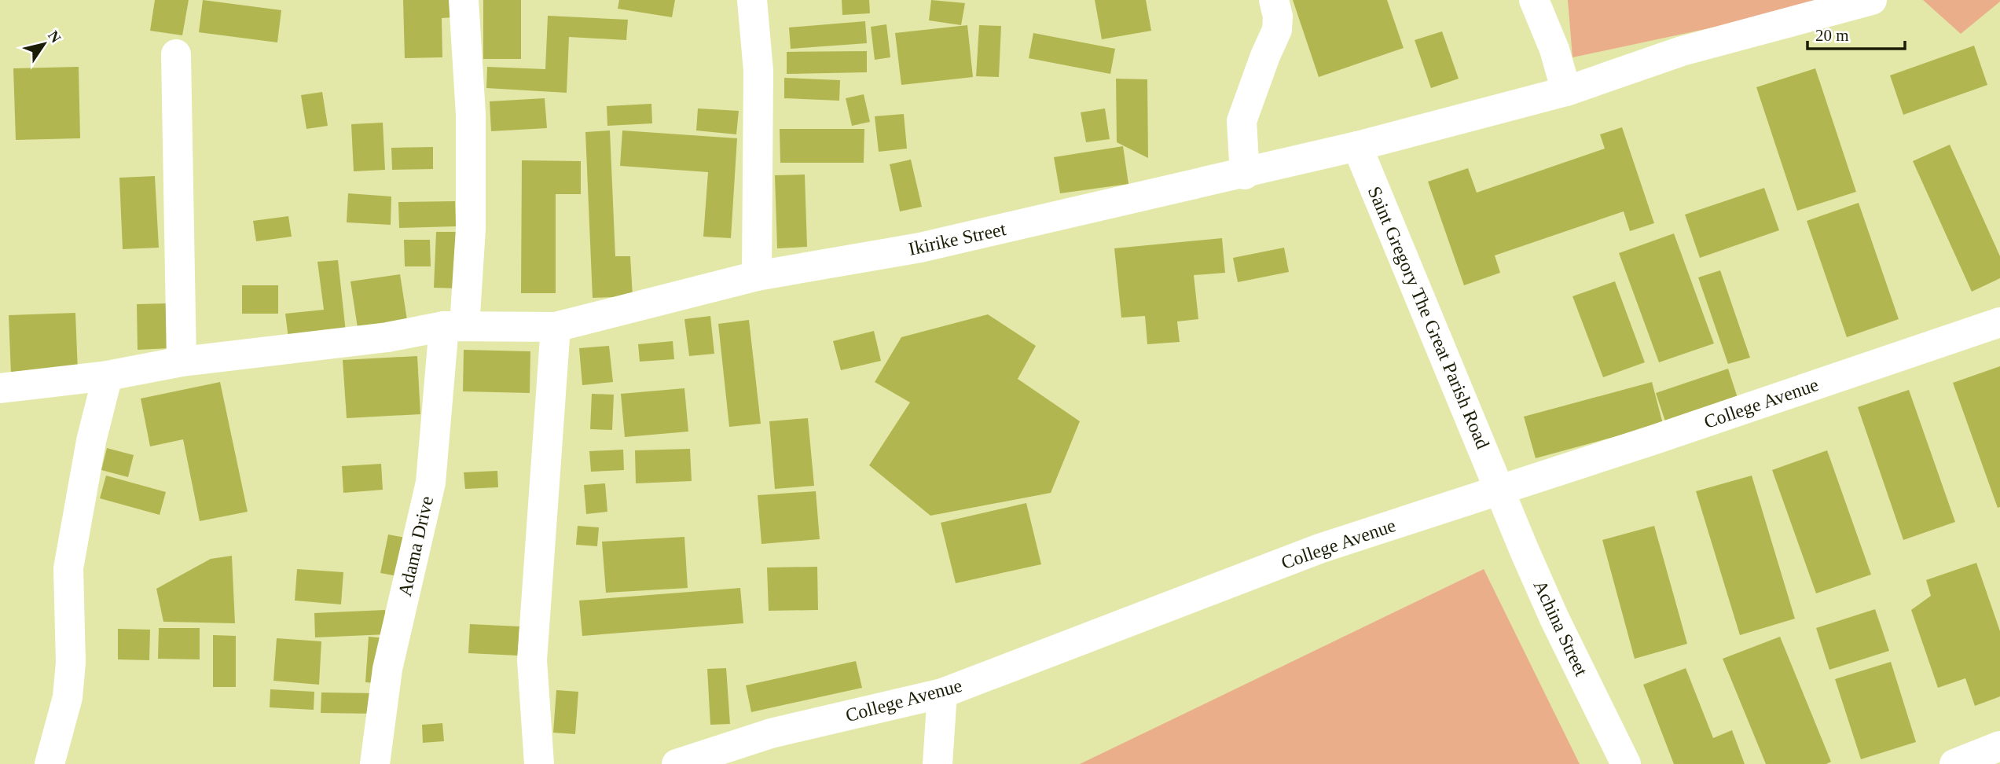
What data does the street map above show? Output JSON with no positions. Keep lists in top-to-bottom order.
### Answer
{
  "streets": {
    "street": [
      "Ikirike Street",
      "Saint Gregory The Great Parish Road",
      "College Avenue",
      "Adama Drive",
      "Achina Street"
    ]
  },
  "crossings": [
    ["Ikirike Street", "Saint Gregory The Great Parish Road"],
    ["Ikirike Street", "Adama Drive"],
    ["Saint Gregory The Great Parish Road", "College Avenue"],
    ["Saint Gregory The Great Parish Road", "Achina Street"],
    ["College Avenue", "Achina Street"]
  ],
  "scale_bar": "20 m",
  "north": "top right"
}
